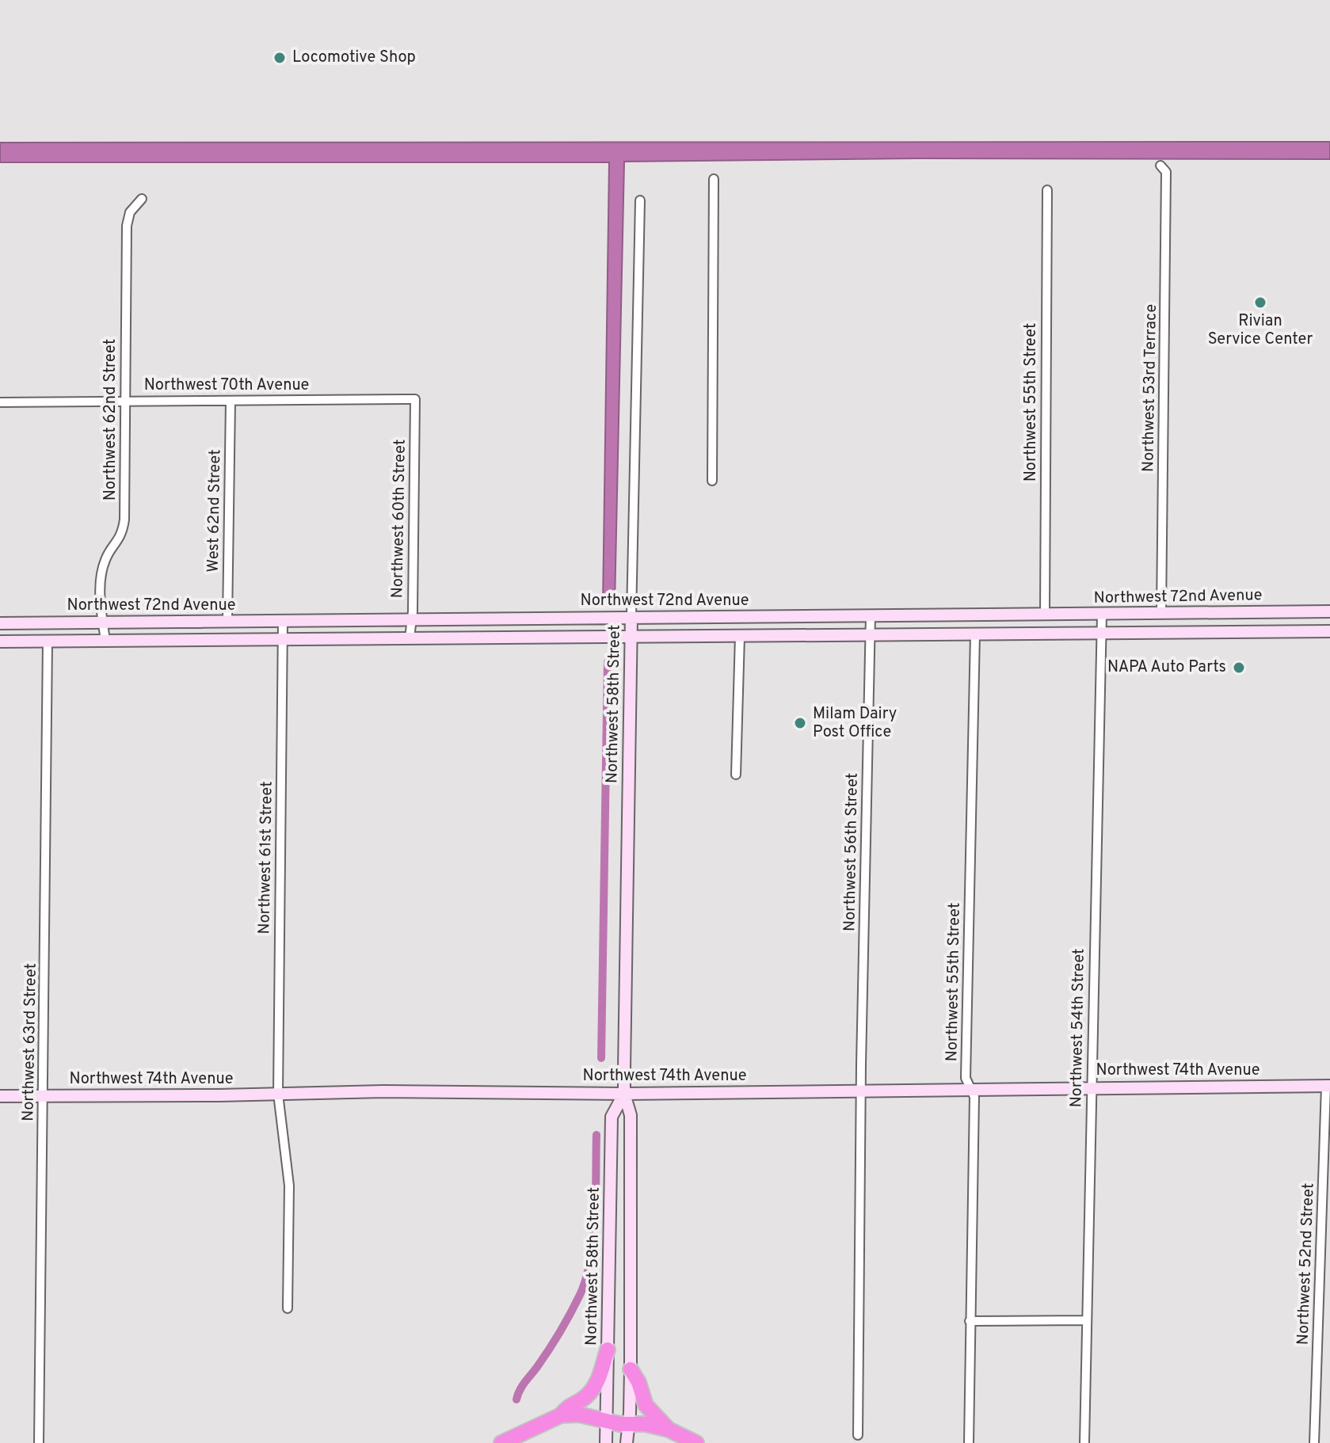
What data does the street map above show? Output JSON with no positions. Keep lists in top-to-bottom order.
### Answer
{
  "streets": {
    "main road": ["Northwest 72nd Avenue", "Northwest 58th Street", "Northwest 74th Avenue"],
    "street": [
      "Northwest 70th Avenue",
      "Northwest 53rd Terrace",
      "Northwest 55th Street",
      "Northwest 62nd Street",
      "West 62nd Street",
      "Northwest 60th Street",
      "Northwest 56th Street",
      "Northwest 61st Street",
      "Northwest 54th Street",
      "Northwest 63rd Street",
      "Northwest 52nd Street"
    ]
  },
  "crossings": [
    ["Northwest 70th Avenue", "Northwest 62nd Street"],
    ["Northwest 70th Avenue", "West 62nd Street"],
    ["Northwest 70th Avenue", "Northwest 60th Street"],
    ["Northwest 53rd Terrace", "Northwest 72nd Avenue"],
    ["Northwest 55th Street", "Northwest 72nd Avenue"],
    ["Northwest 55th Street", "Northwest 74th Avenue"],
    ["Northwest 62nd Street", "Northwest 72nd Avenue"],
    ["West 62nd Street", "Northwest 72nd Avenue"],
    ["Northwest 60th Street", "Northwest 72nd Avenue"],
    ["Northwest 72nd Avenue", "Northwest 58th Street"],
    ["Northwest 72nd Avenue", "Northwest 56th Street"],
    ["Northwest 72nd Avenue", "Northwest 61st Street"],
    ["Northwest 72nd Avenue", "Northwest 54th Street"],
    ["Northwest 58th Street", "Northwest 74th Avenue"],
    ["Northwest 56th Street", "Northwest 74th Avenue"],
    ["Northwest 61st Street", "Northwest 74th Avenue"],
    ["Northwest 54th Street", "Northwest 74th Avenue"],
    ["Northwest 63rd Street", "Northwest 74th Avenue"],
    ["Northwest 74th Avenue", "Northwest 52nd Street"]
  ],
  "places": [
    "Locomotive Shop",
    "Rivian Service Center",
    "NAPA Auto Parts",
    "Milam Dairy Post Office"
  ]
}
